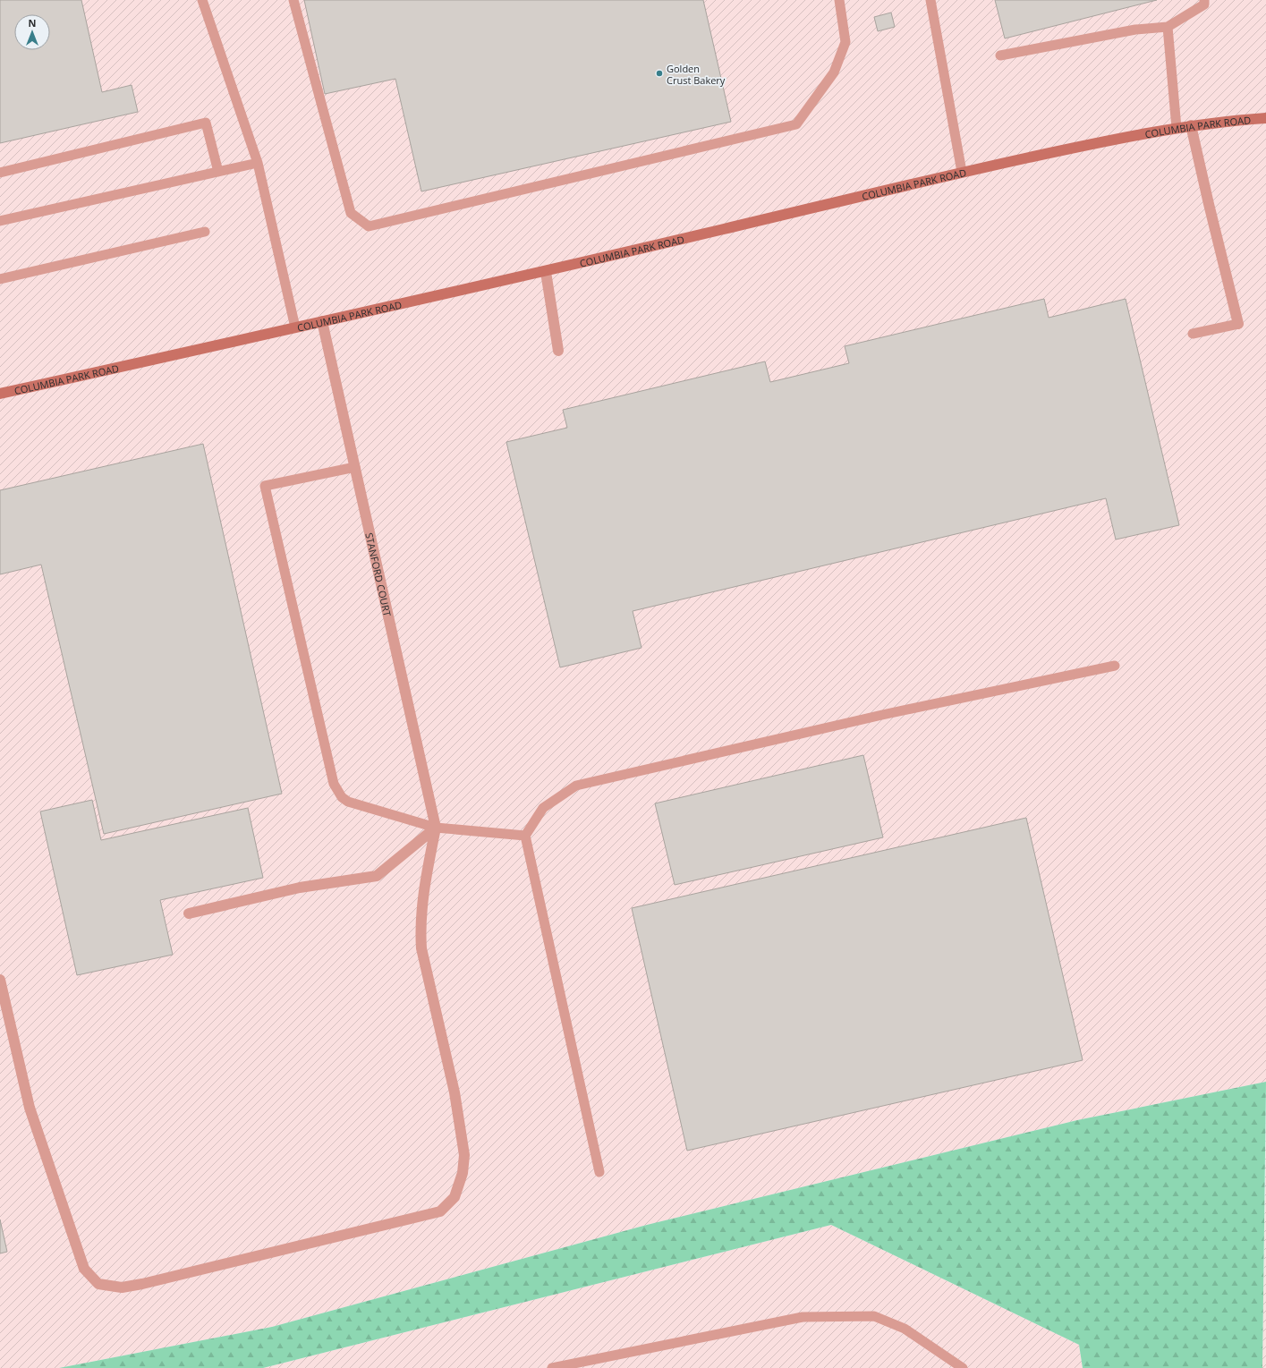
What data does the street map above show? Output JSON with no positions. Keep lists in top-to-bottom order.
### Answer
{
  "streets": {
    "street": ["COLUMBIA PARK ROAD", "STANFORD COURT"]
  },
  "crossings": [
    ["COLUMBIA PARK ROAD", "STANFORD COURT"]
  ],
  "places": ["Golden Crust Bakery"],
  "north": "top"
}
